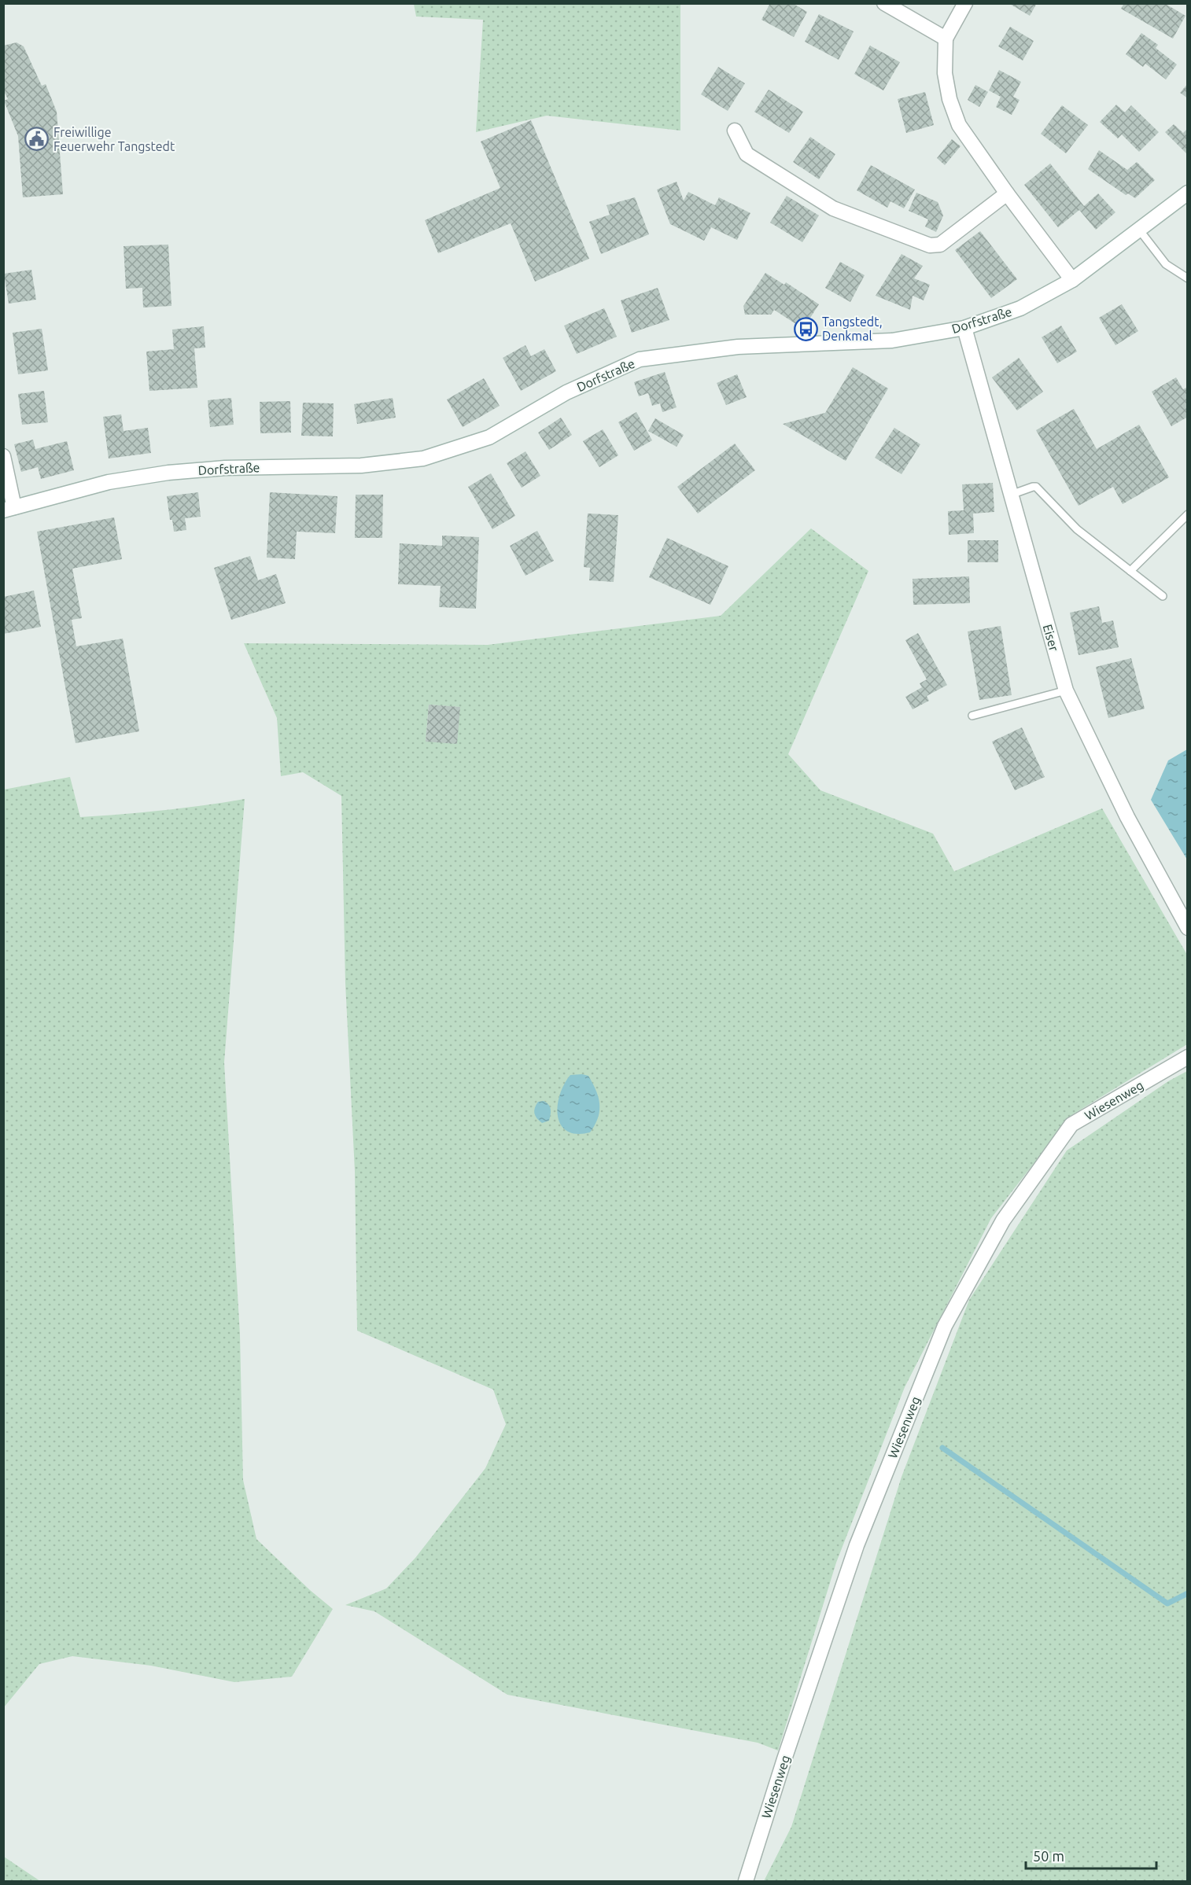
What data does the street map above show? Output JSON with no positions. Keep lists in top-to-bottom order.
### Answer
{
  "streets": {
    "street": ["Dorfstraße", "Eiser", "Wiesenweg"]
  },
  "crossings": [
    ["Dorfstraße", "Eiser"]
  ],
  "places": {
    "public building": ["Freiwillige Feuerwehr Tangstedt"],
    "bus stop": ["Tangstedt, Denkmal"]
  },
  "scale_bar": "50 m"
}
